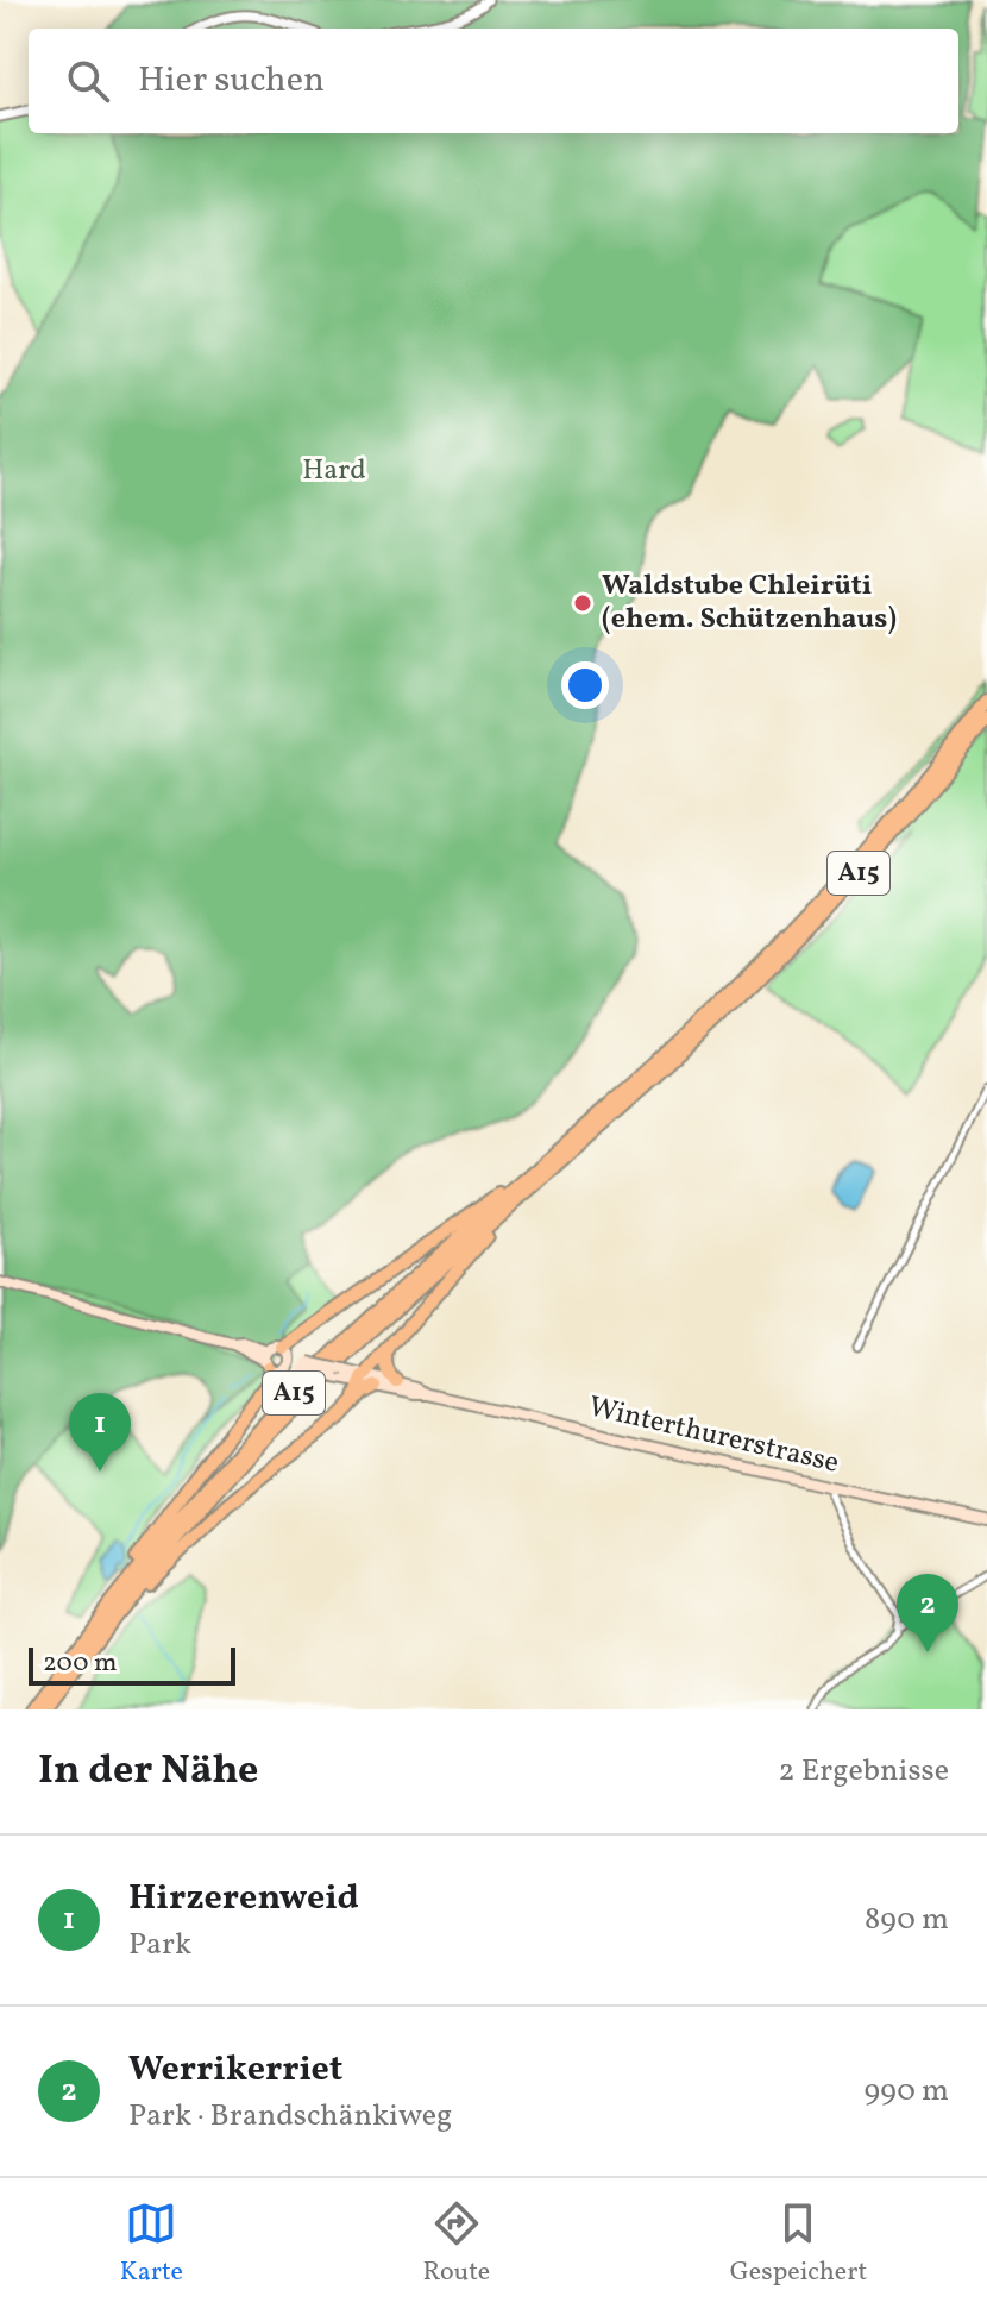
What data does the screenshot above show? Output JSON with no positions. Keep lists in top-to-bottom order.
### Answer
{
  "streets": {
    "highway": ["A15"],
    "main road": ["Winterthurerstrasse"]
  },
  "parks": ["Hard"],
  "places": ["Waldstube Chleirüti (ehem. Schützenhaus)"],
  "scale_bar": "200 m",
  "page": {
    "search": "Hier suchen",
    "pins": ["1", "2"],
    "scale": "200 m",
    "heading": ["In der Nähe", "2 Ergebnisse"],
    "list": [
      {
        "mark": "1",
        "name": "Hirzerenweid",
        "note": "Park",
        "value": "890 m"
      },
      {
        "mark": "2",
        "name": "Werrikerriet",
        "note": "Park · Brandschänkiweg",
        "value": "990 m"
      }
    ],
    "nav": ["Karte", "Route", "Gespeichert"]
  }
}
